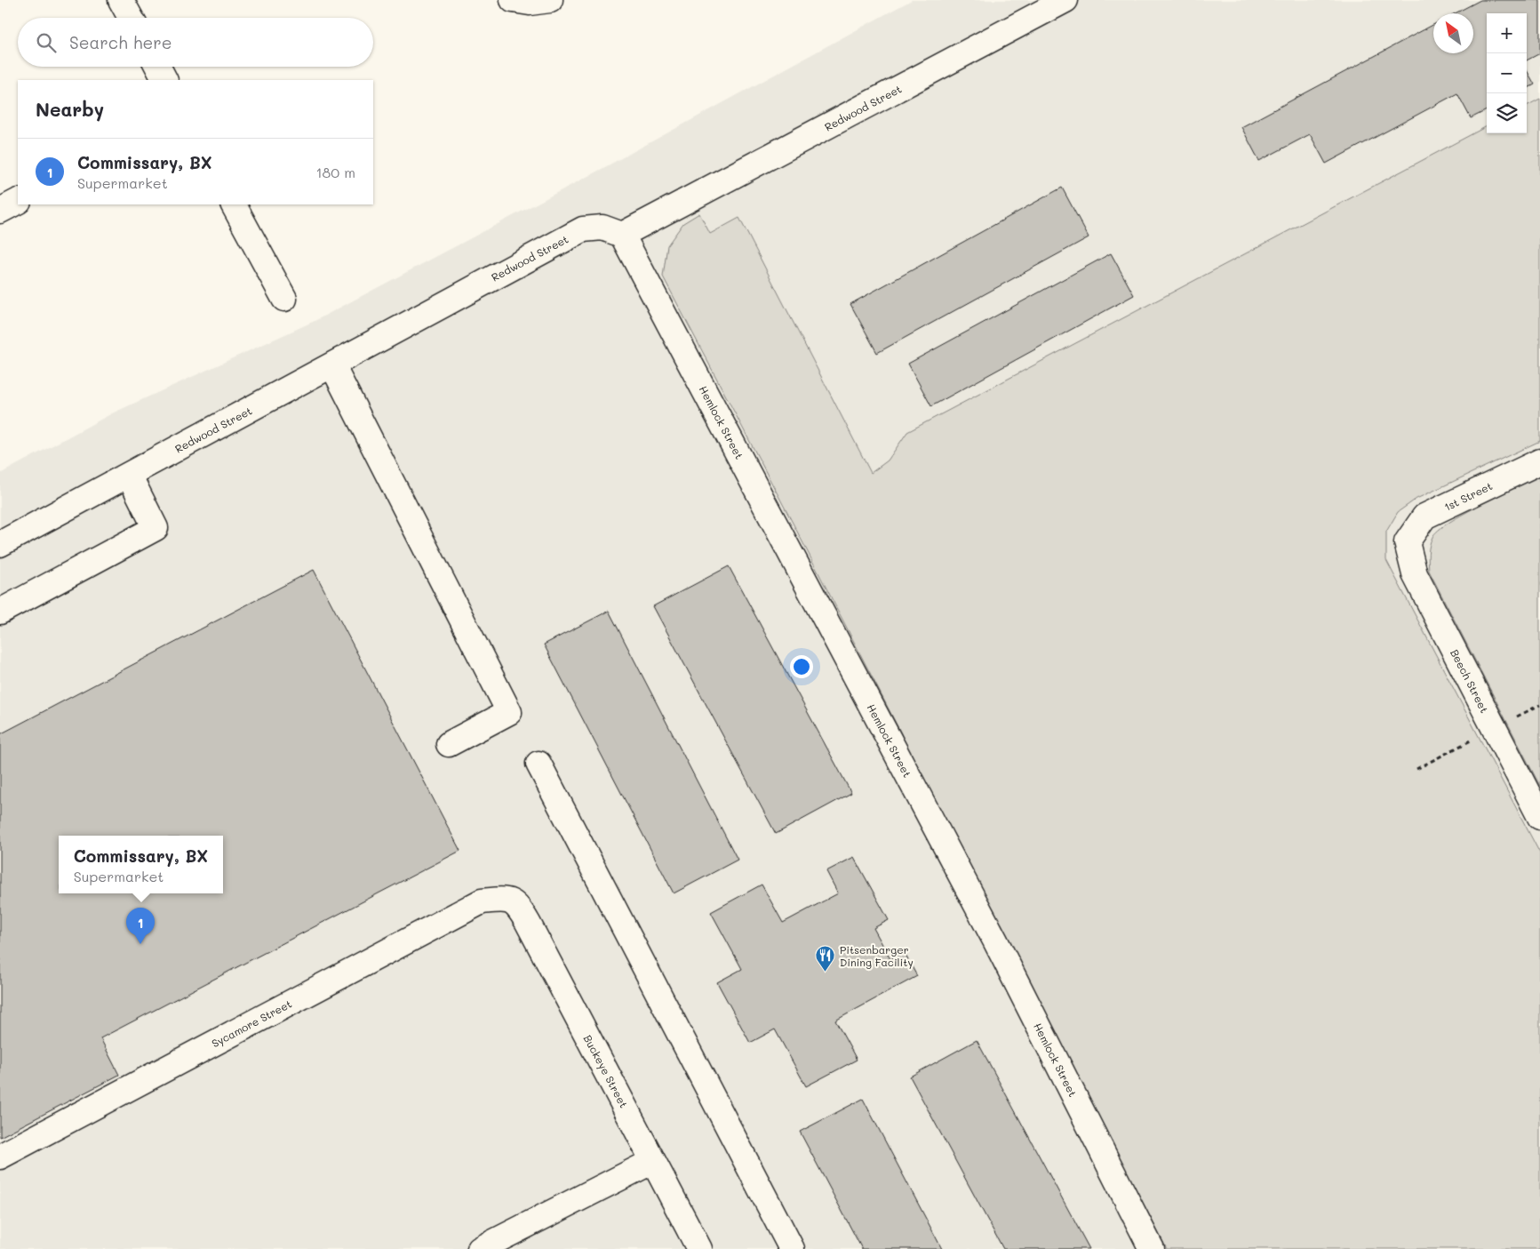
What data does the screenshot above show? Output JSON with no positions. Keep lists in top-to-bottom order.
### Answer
{
  "streets": {
    "street": [
      "Redwood Street",
      "Hemlock Street",
      "1st Street",
      "Beech Street",
      "Sycamore Street",
      "Buckeye Street"
    ]
  },
  "crossings": [
    ["Redwood Street", "Hemlock Street"],
    ["1st Street", "Beech Street"],
    ["Sycamore Street", "Buckeye Street"]
  ],
  "places": {
    "restaurant": ["Pitsenbarger Dining Facility"]
  },
  "north": "top left",
  "page": {
    "map_buttons": ["+", "−"],
    "search": "Search here",
    "heading": "Nearby",
    "list": [
      {
        "mark": "1",
        "name": "Commissary, BX",
        "note": "Supermarket",
        "value": "180 m"
      }
    ],
    "popup": ["Commissary, BX", "Supermarket"],
    "pins": "1"
  }
}
